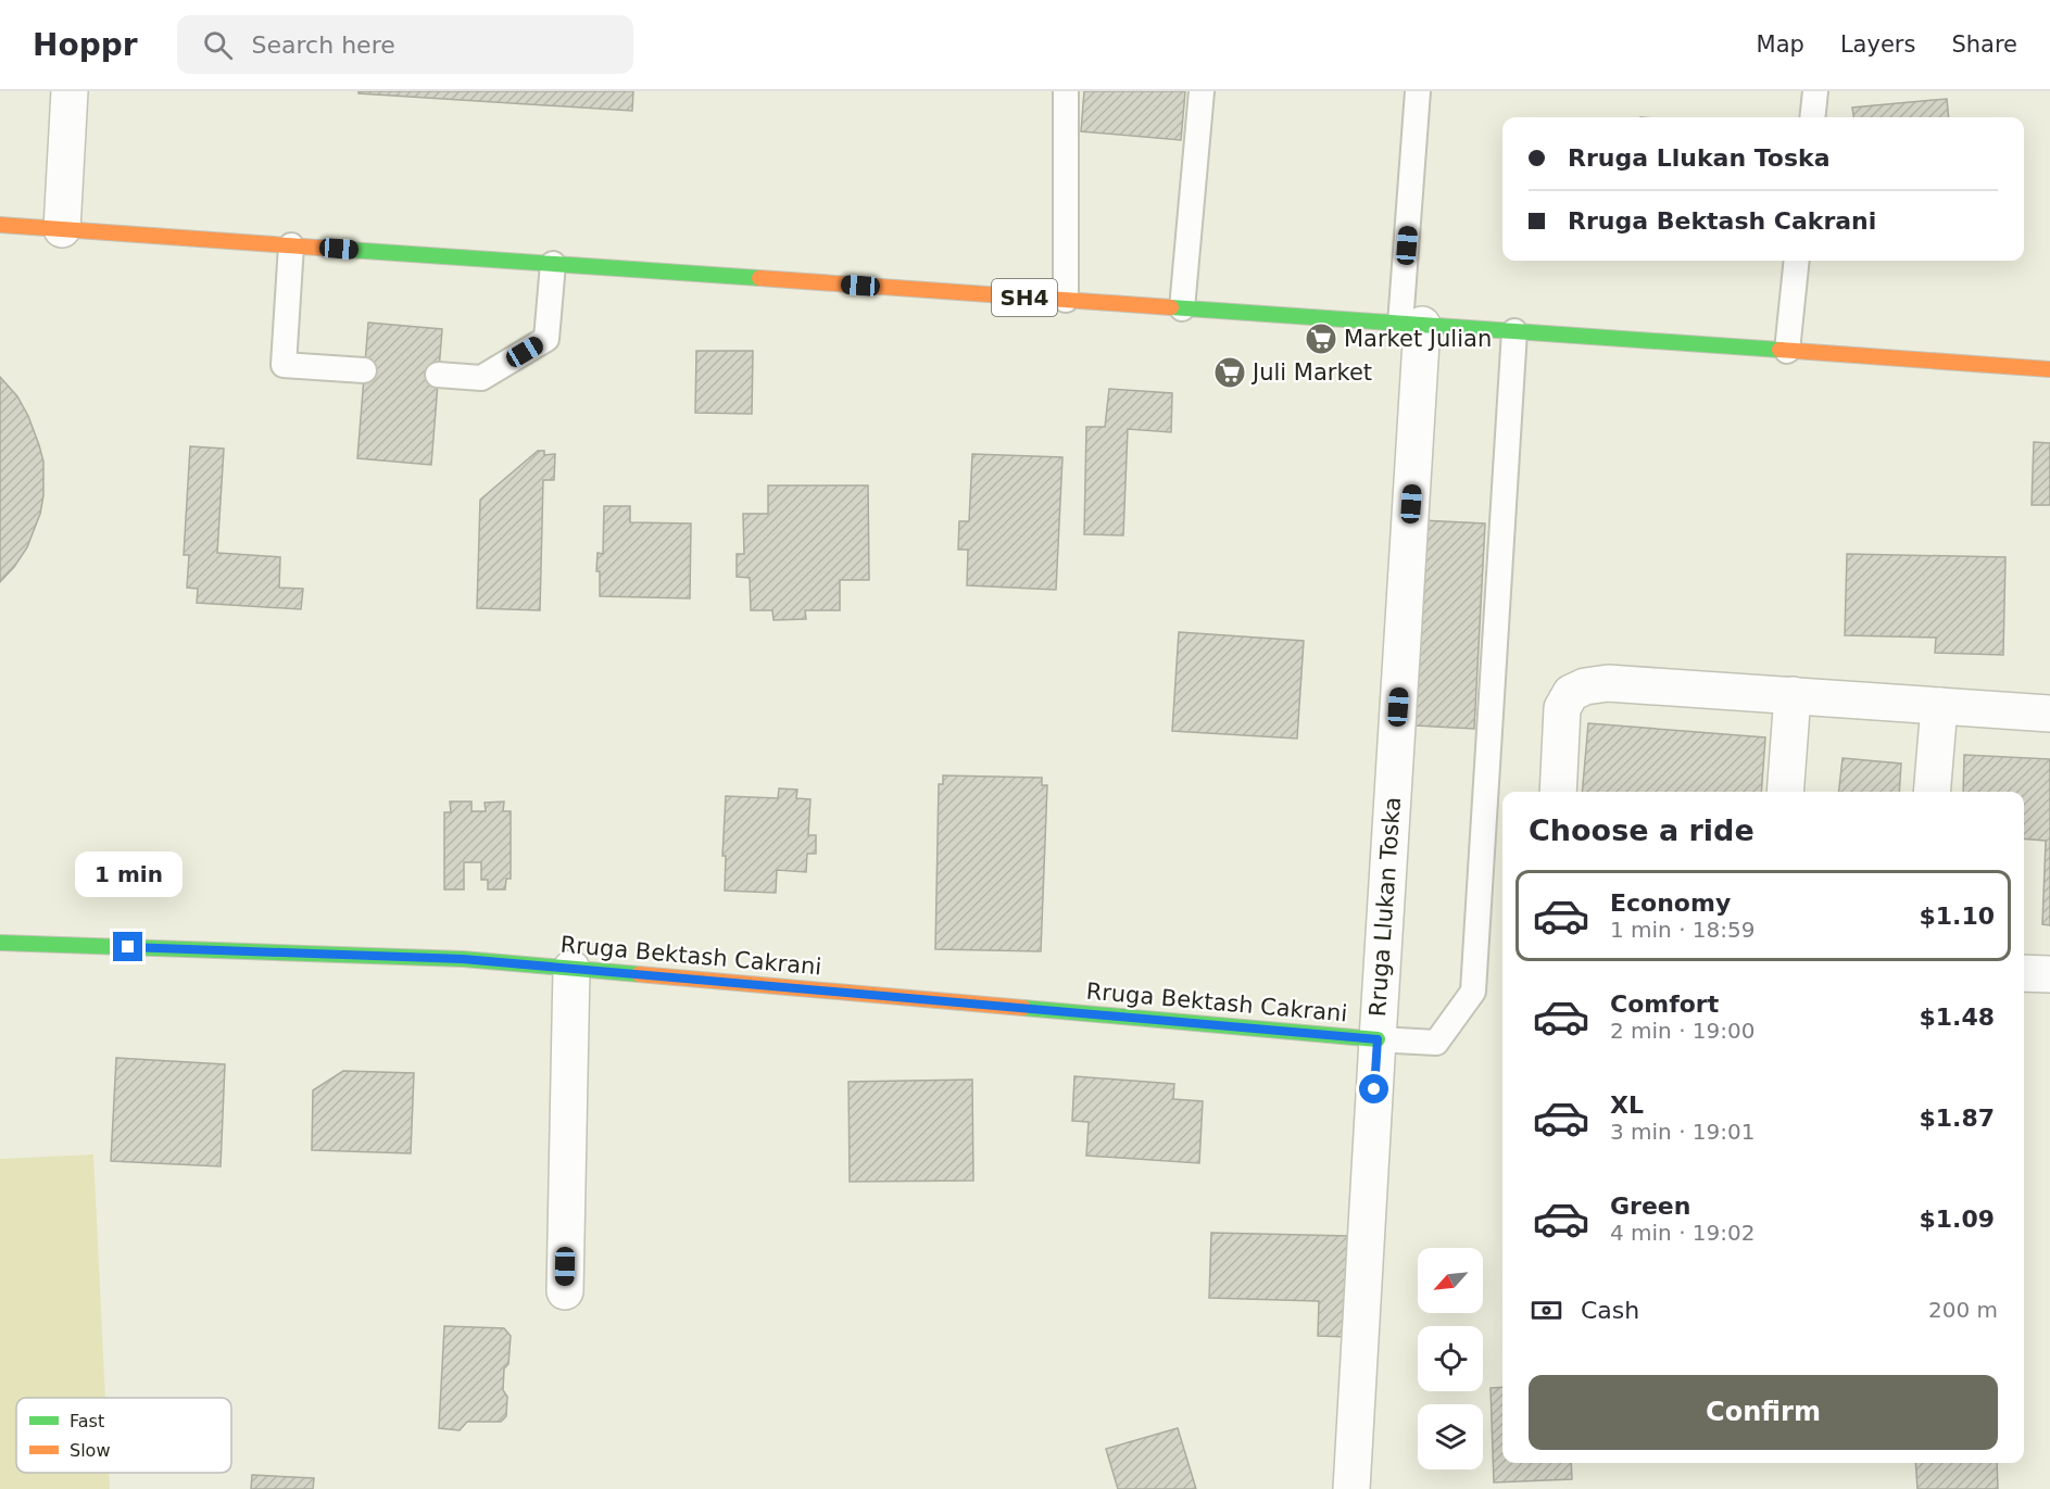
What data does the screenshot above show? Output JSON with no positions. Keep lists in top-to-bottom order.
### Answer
{
  "streets": {
    "main road": ["SH4", "Rruga Bektash Cakrani"],
    "street": ["Rruga Llukan Toska"]
  },
  "crossings": [
    ["SH4", "Rruga Llukan Toska"],
    ["Rruga Llukan Toska", "Rruga Bektash Cakrani"]
  ],
  "places": {
    "supermarket": ["Market Julian", "Juli Market"]
  },
  "legend": ["Fast", "Slow"],
  "north": "bottom left",
  "page": {
    "header": "Hoppr",
    "search": "Search here",
    "nav": ["Map", "Layers", "Share"],
    "banner": ["Rruga Llukan Toska", "Rruga Bektash Cakrani"],
    "heading": "Choose a ride",
    "bubble": "1 min",
    "list": [
      {
        "name": "Economy",
        "note": "1 min · 18:59",
        "value": "$1.10"
      },
      {
        "name": "Comfort",
        "note": "2 min · 19:00",
        "value": "$1.48"
      },
      {
        "name": "XL",
        "note": "3 min · 19:01",
        "value": "$1.87"
      },
      {
        "name": "Green",
        "note": "4 min · 19:02",
        "value": "$1.09"
      }
    ],
    "pay": ["Cash", "200 m"],
    "buttons": "Confirm"
  }
}
